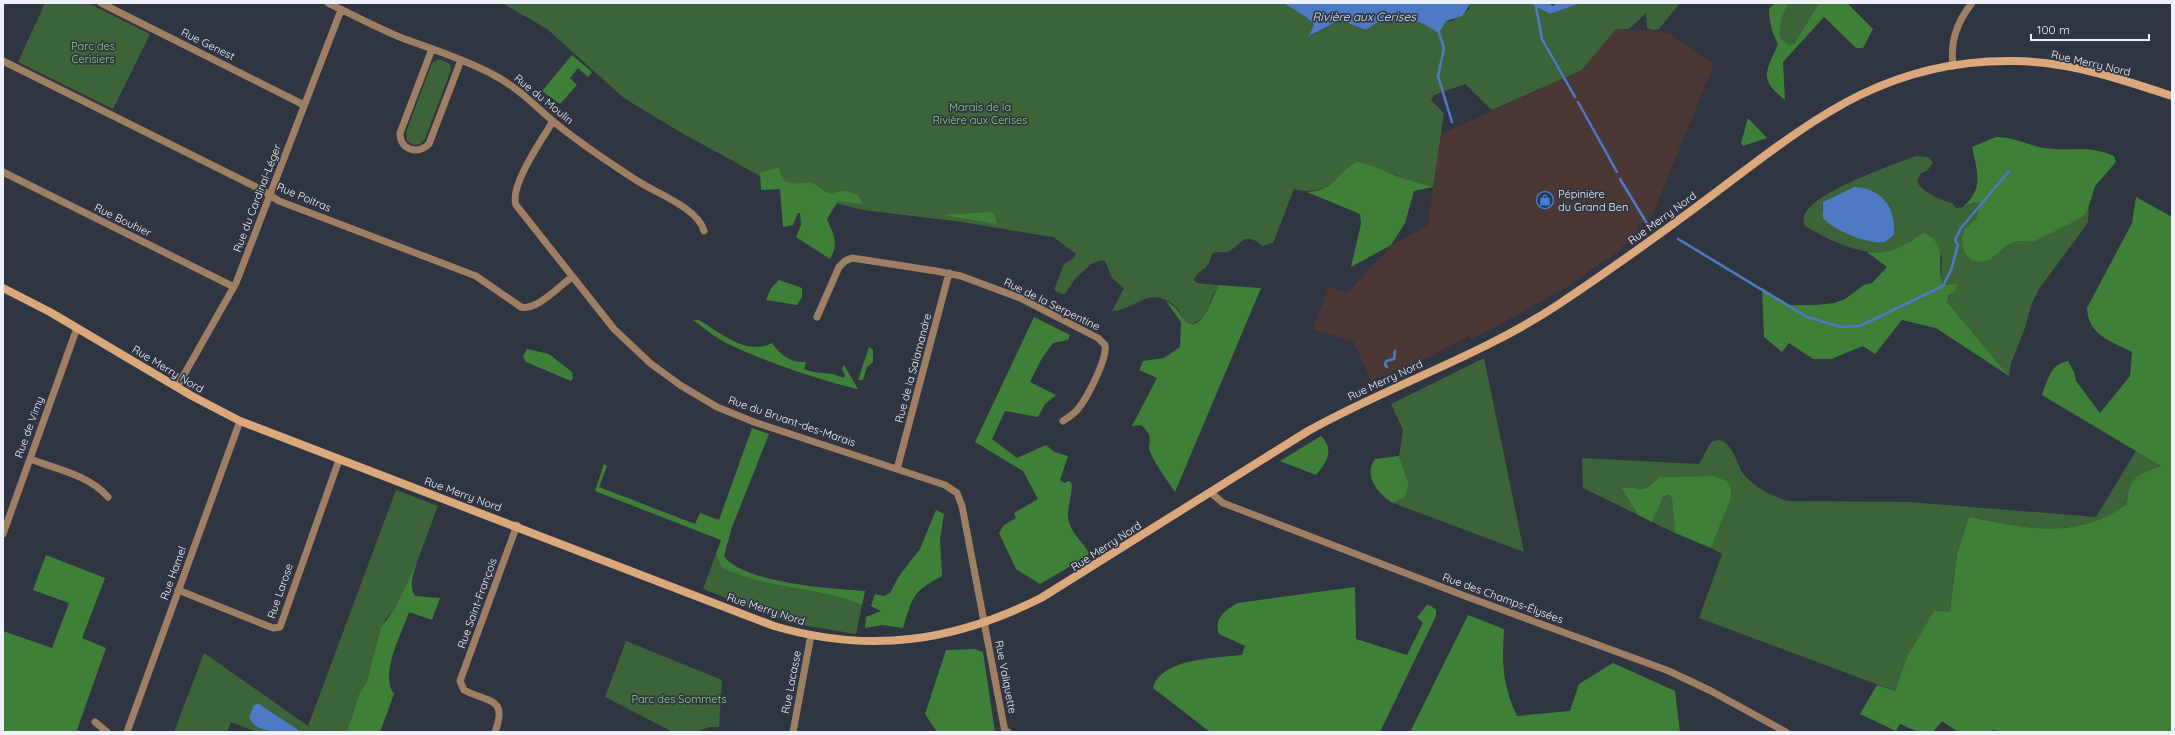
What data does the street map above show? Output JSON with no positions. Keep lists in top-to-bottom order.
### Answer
{
  "streets": {
    "main road": ["Rue Merry Nord"],
    "street": [
      "Rue Genest",
      "Rue du Moulin",
      "Rue Poitras",
      "Rue du Cardinal-Léger",
      "Rue Bouhier",
      "Rue de la Serpentine",
      "Rue de la Salamandre",
      "Rue du Bruant-des-Marais",
      "Rue de Vimy",
      "Rue Hamel",
      "Rue Larose",
      "Rue des Champs-Élysées",
      "Rue Saint-François",
      "Rue Valiquette",
      "Rue Lacasse"
    ]
  },
  "crossings": [
    ["Rue Genest", "Rue du Cardinal-Léger"],
    ["Rue Merry Nord", "Rue du Cardinal-Léger"],
    ["Rue Merry Nord", "Rue du Bruant-des-Marais"],
    ["Rue Merry Nord", "Rue de Vimy"],
    ["Rue Merry Nord", "Rue Hamel"],
    ["Rue Merry Nord", "Rue Larose"],
    ["Rue Merry Nord", "Rue des Champs-Élysées"],
    ["Rue Merry Nord", "Rue Saint-François"],
    ["Rue Merry Nord", "Rue Valiquette"],
    ["Rue Merry Nord", "Rue Lacasse"],
    ["Rue du Moulin", "Rue du Cardinal-Léger"],
    ["Rue du Moulin", "Rue du Bruant-des-Marais"],
    ["Rue Poitras", "Rue du Cardinal-Léger"],
    ["Rue Poitras", "Rue du Bruant-des-Marais"],
    ["Rue du Cardinal-Léger", "Rue Bouhier"],
    ["Rue de la Serpentine", "Rue de la Salamandre"],
    ["Rue de la Salamandre", "Rue du Bruant-des-Marais"],
    ["Rue du Bruant-des-Marais", "Rue Valiquette"],
    ["Rue Hamel", "Rue Larose"]
  ],
  "water": ["Rivière aux Cerises"],
  "parks": ["Parc des Cerisiers", "Marais de la Rivière aux Cerises", "Parc des Sommets"],
  "places": {
    "shop": ["Pépinière du Grand Ben"]
  },
  "scale_bar": "100 m"
}
